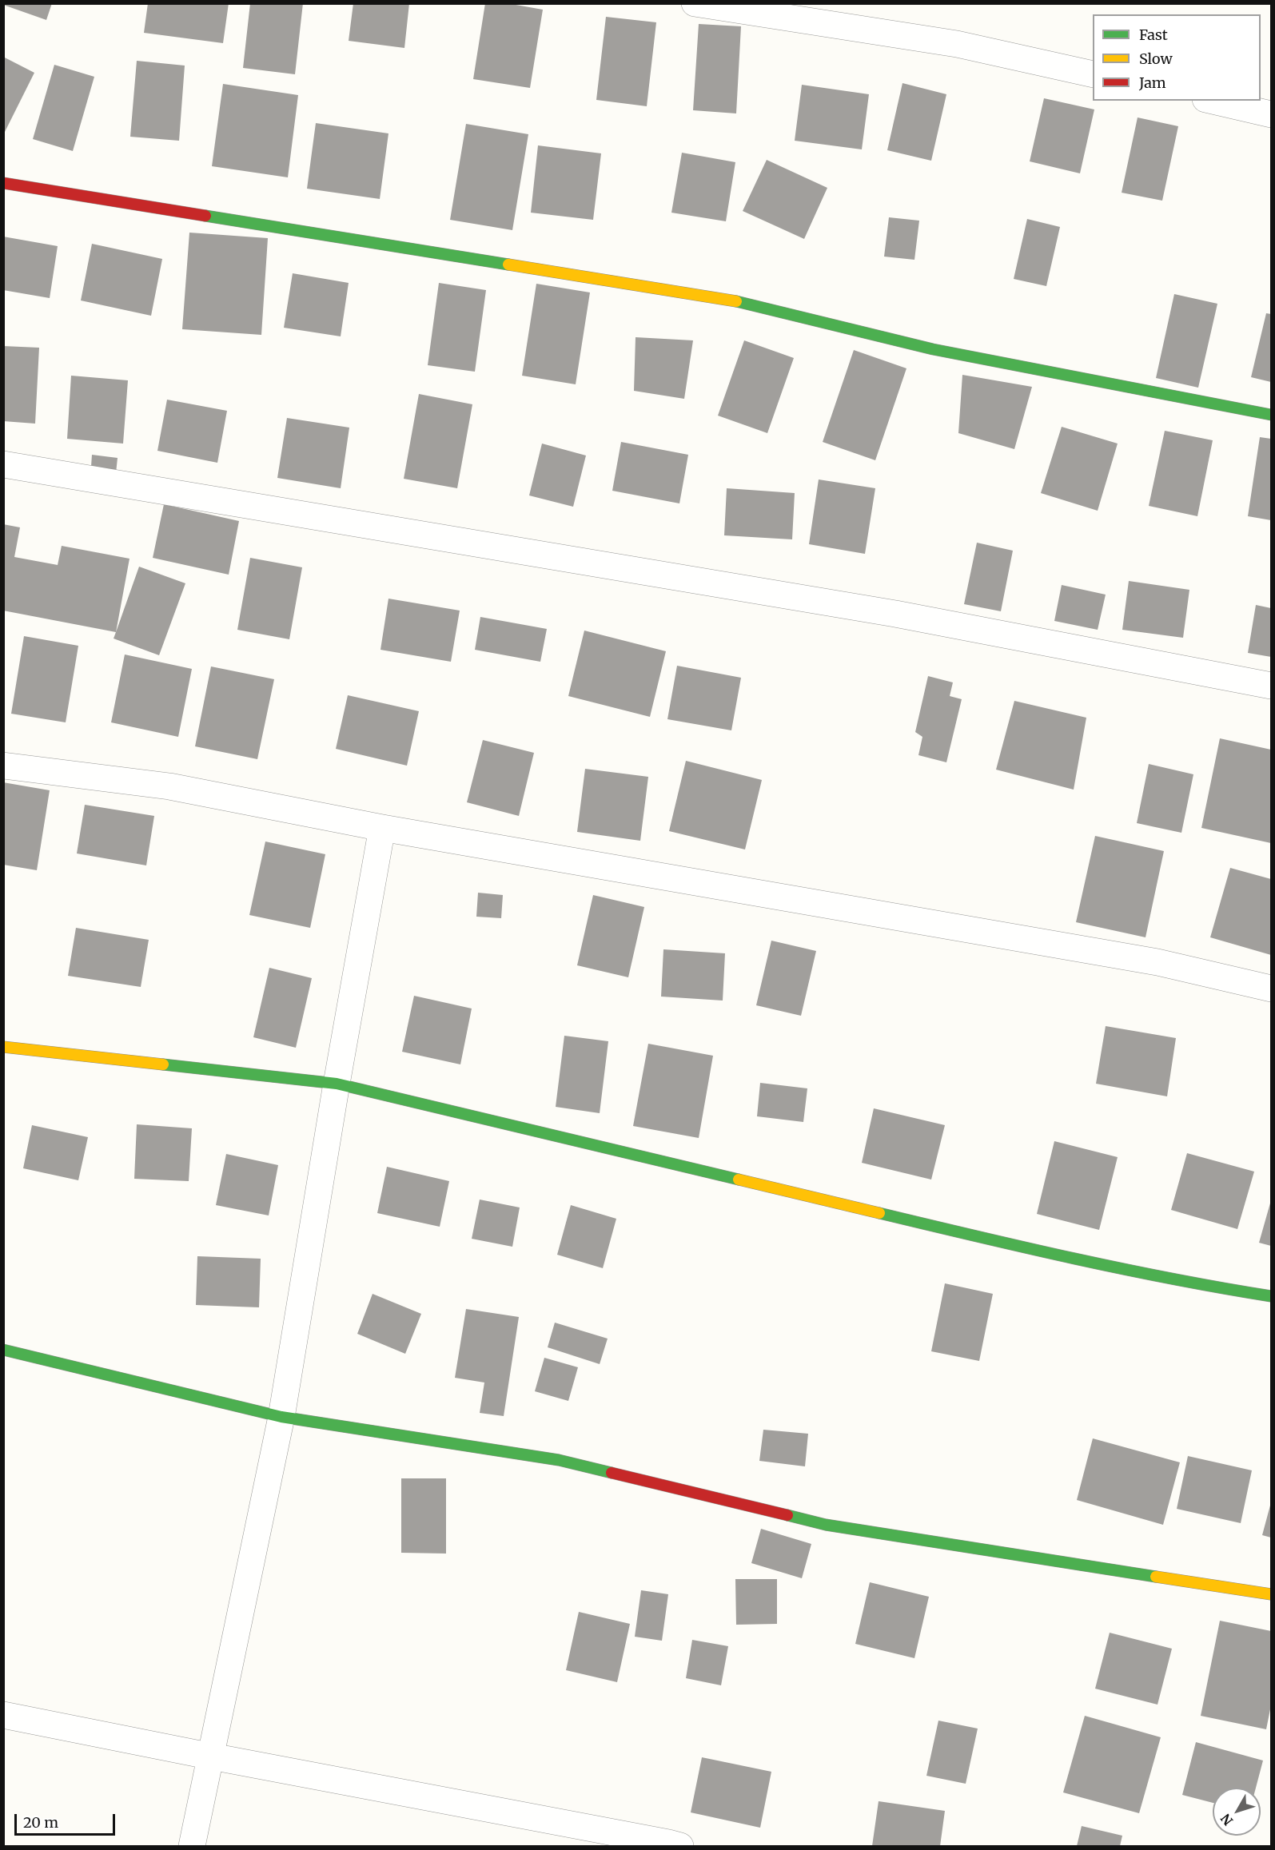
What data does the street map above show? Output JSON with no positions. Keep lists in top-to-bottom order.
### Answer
{
  "legend": ["Fast", "Slow", "Jam"],
  "scale_bar": "20 m",
  "north": "bottom left"
}
